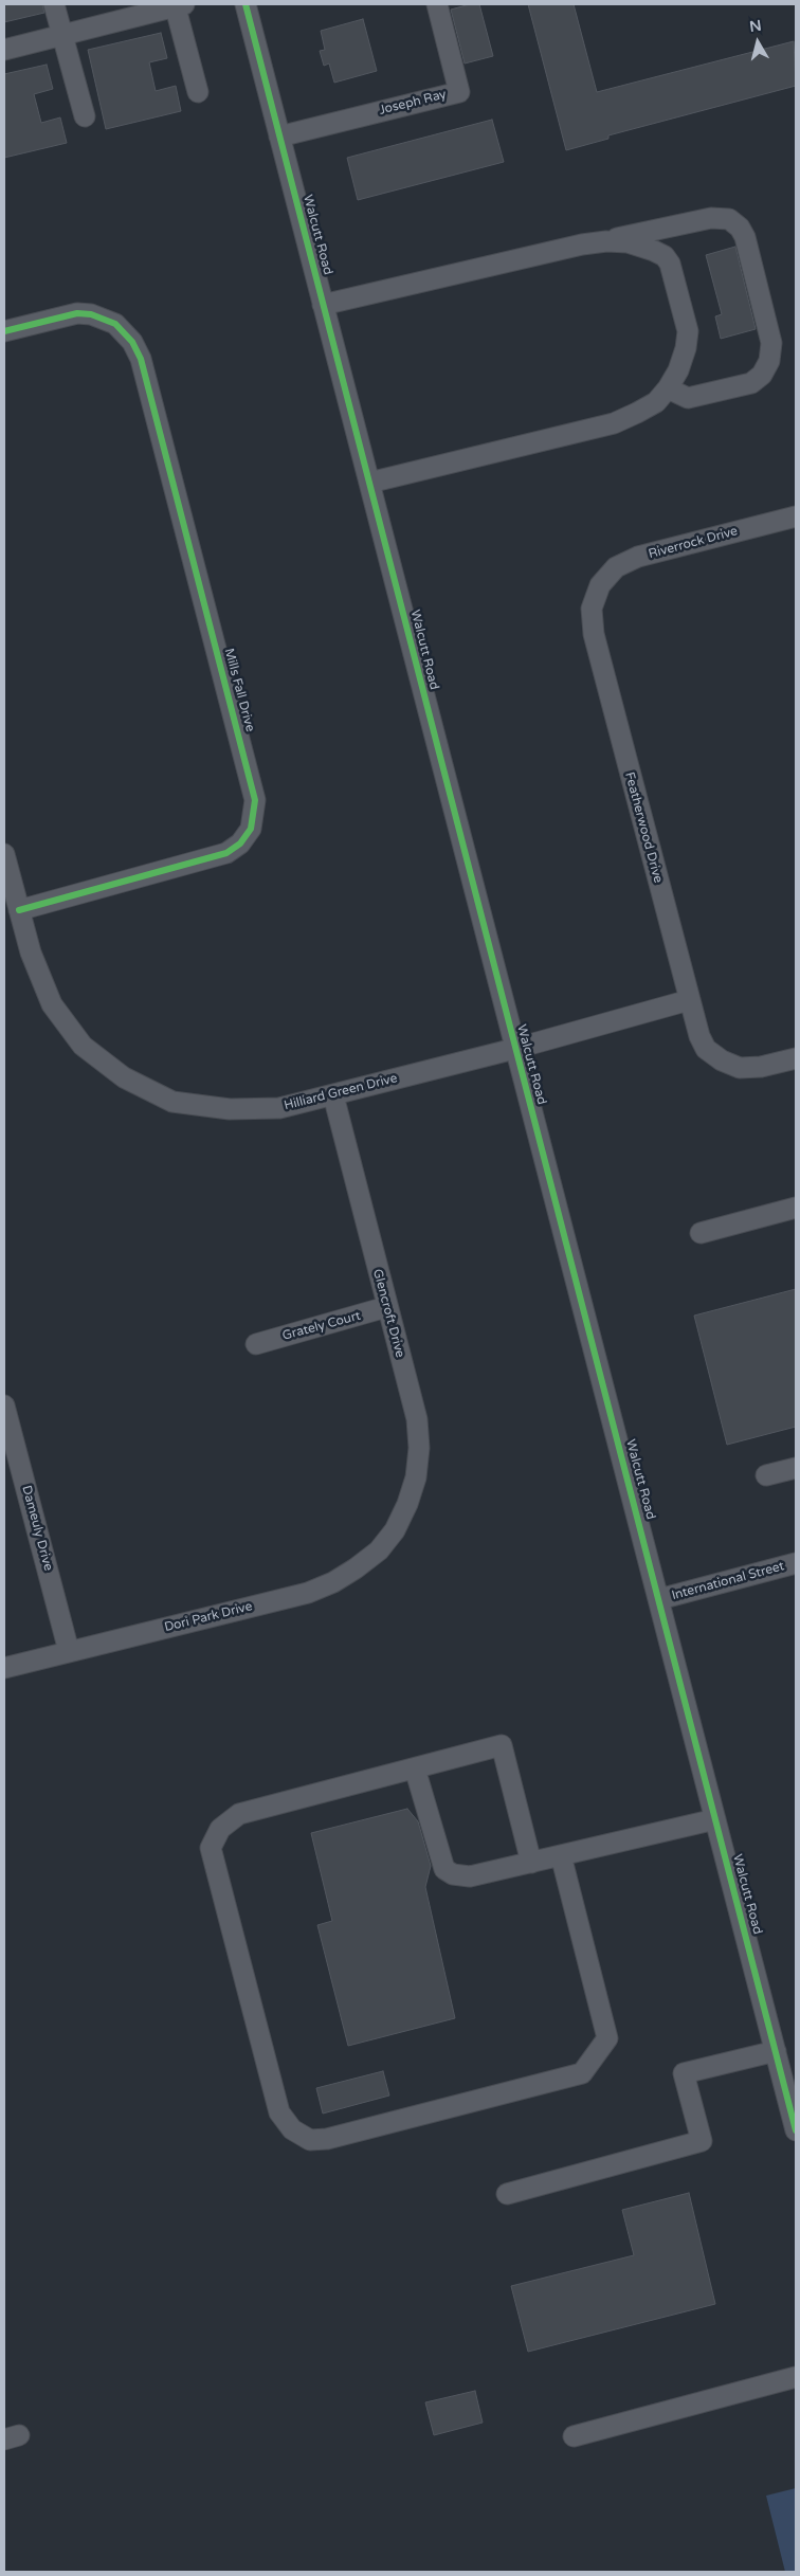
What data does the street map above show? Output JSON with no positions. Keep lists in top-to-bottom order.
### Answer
{
  "streets": {
    "street": [
      "Joseph Ray",
      "Walcutt Road",
      "Riverrock Drive",
      "Mills Fall Drive",
      "Featherwood Drive",
      "Hilliard Green Drive",
      "Glencroft Drive",
      "Grately Court",
      "Dameuly Drive",
      "International Street",
      "Dori Park Drive"
    ]
  },
  "crossings": [
    ["Joseph Ray", "Walcutt Road"],
    ["Walcutt Road", "Hilliard Green Drive"],
    ["Walcutt Road", "International Street"],
    ["Riverrock Drive", "Featherwood Drive"],
    ["Mills Fall Drive", "Hilliard Green Drive"],
    ["Featherwood Drive", "Hilliard Green Drive"],
    ["Hilliard Green Drive", "Glencroft Drive"],
    ["Glencroft Drive", "Grately Court"],
    ["Glencroft Drive", "Dori Park Drive"],
    ["Dameuly Drive", "Dori Park Drive"]
  ],
  "north": "top"
}
